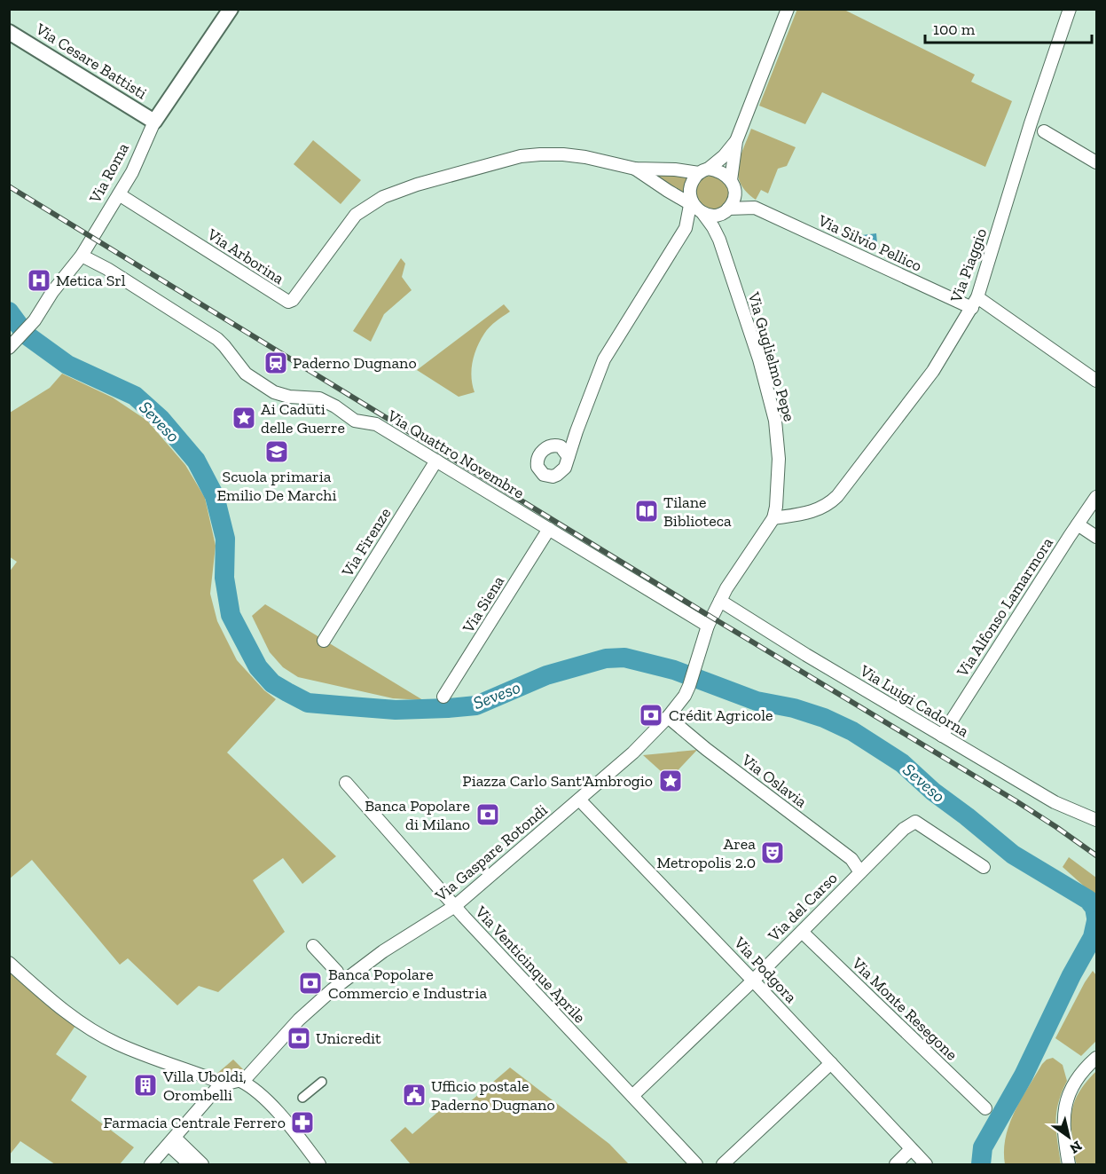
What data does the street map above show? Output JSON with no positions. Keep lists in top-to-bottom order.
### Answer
{
  "streets": {
    "street": [
      "Via Cesare Battisti",
      "Via Roma",
      "Via Silvio Pellico",
      "Via Arborina",
      "Via Piaggio",
      "Via Guglielmo Pepe",
      "Via Quattro Novembre",
      "Via Firenze",
      "Via Siena",
      "Via Alfonso Lamarmora",
      "Via Luigi Cadorna",
      "Via Oslavia",
      "Via Gaspare Rotondi",
      "Via del Carso",
      "Via Venticinque Aprile",
      "Via Podgora",
      "Via Monte Resegone"
    ]
  },
  "crossings": [
    ["Via Cesare Battisti", "Via Roma"],
    ["Via Roma", "Via Arborina"],
    ["Via Roma", "Via Quattro Novembre"],
    ["Via Silvio Pellico", "Via Piaggio"],
    ["Via Silvio Pellico", "Via Guglielmo Pepe"],
    ["Via Piaggio", "Via Guglielmo Pepe"],
    ["Via Guglielmo Pepe", "Via Quattro Novembre"],
    ["Via Guglielmo Pepe", "Via Luigi Cadorna"],
    ["Via Guglielmo Pepe", "Via Gaspare Rotondi"],
    ["Via Quattro Novembre", "Via Firenze"],
    ["Via Quattro Novembre", "Via Siena"],
    ["Via Quattro Novembre", "Via Gaspare Rotondi"],
    ["Via Alfonso Lamarmora", "Via Luigi Cadorna"],
    ["Via Oslavia", "Via Gaspare Rotondi"],
    ["Via Oslavia", "Via del Carso"],
    ["Via Gaspare Rotondi", "Via Venticinque Aprile"],
    ["Via Gaspare Rotondi", "Via Podgora"],
    ["Via del Carso", "Via Venticinque Aprile"],
    ["Via del Carso", "Via Podgora"],
    ["Via del Carso", "Via Monte Resegone"]
  ],
  "water": ["Seveso"],
  "places": {
    "hospital": ["Metica Srl"],
    "station": ["Paderno Dugnano"],
    "place": ["Ai Caduti delle Guerre", "Piazza Carlo Sant'Ambrogio"],
    "school or university": ["Scuola primaria Emilio De Marchi"],
    "library": ["Tilane Biblioteca"],
    "bank": [
      "Crédit Agricole",
      "Banca Popolare di Milano",
      "Banca Popolare Commercio e Industria",
      "Unicredit"
    ],
    "theatre": ["Area Metropolis 2.0"],
    "building": ["Villa Uboldi, Orombelli"],
    "public building": ["Ufficio postale Paderno Dugnano"],
    "pharmacy": ["Farmacia Centrale Ferrero"]
  },
  "scale_bar": "100 m",
  "north": "bottom right"
}
